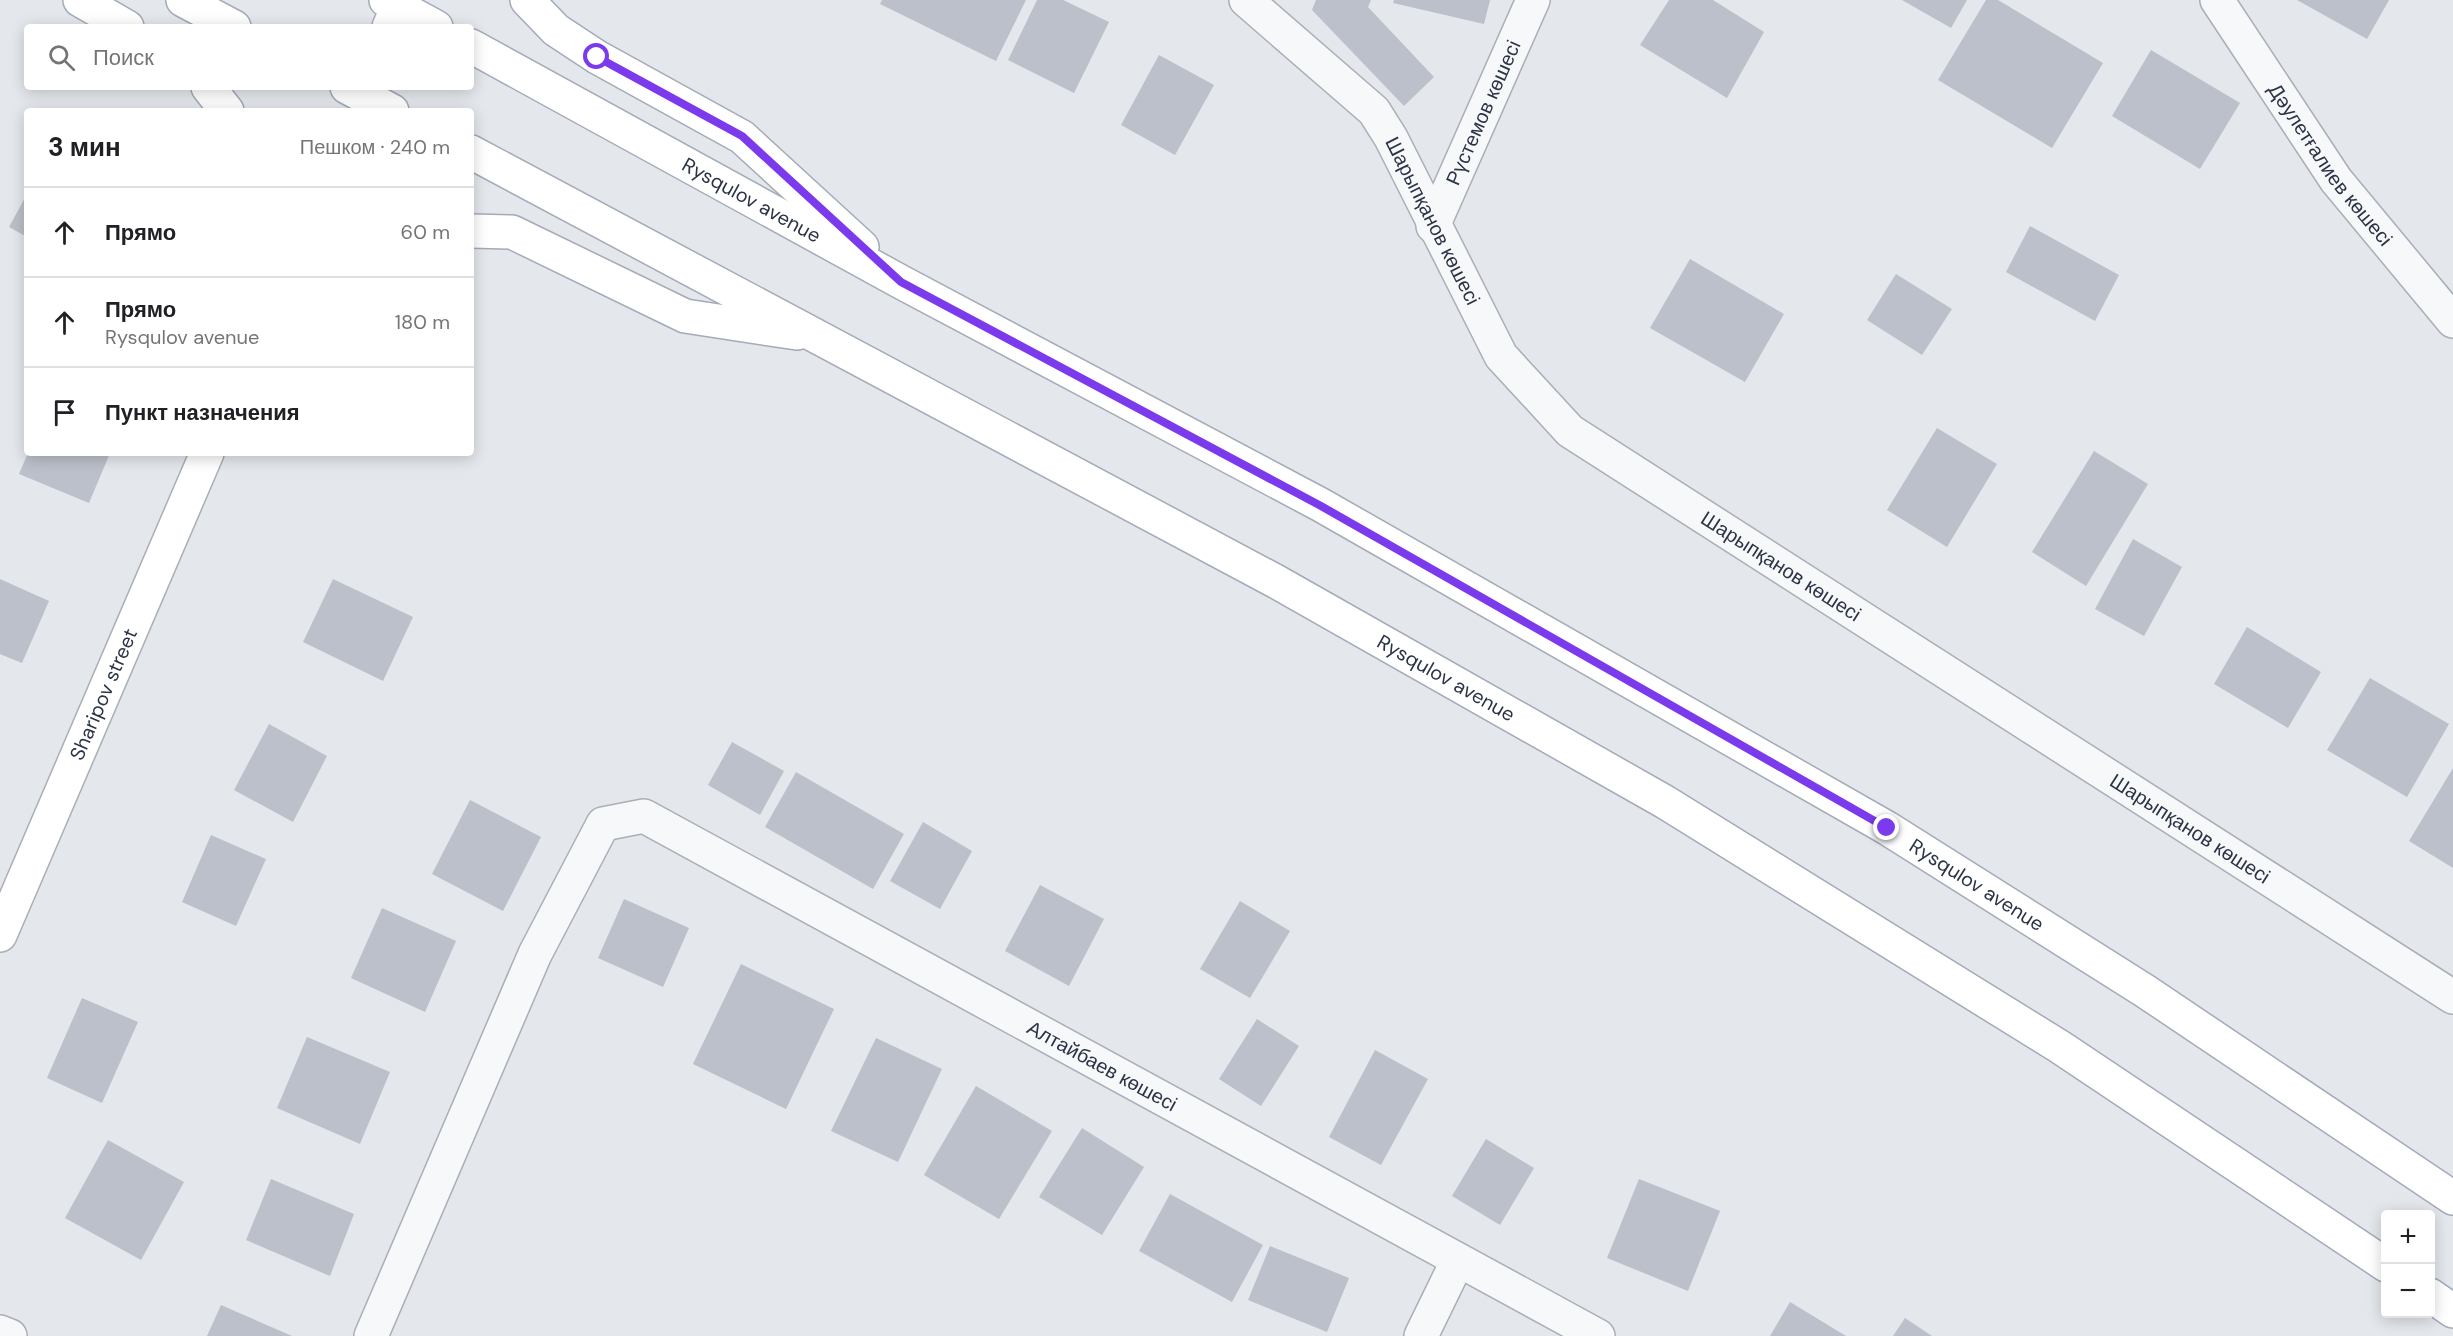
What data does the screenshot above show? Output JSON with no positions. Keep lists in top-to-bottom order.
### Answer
{
  "streets": {
    "main road": ["Rysqulov avenue", "Sharipov street"],
    "street": [
      "Рүстемов көшесі",
      "Дәулетғалиев көшесі",
      "Шарыпқанов көшесі",
      "Алтайбаев көшесі"
    ]
  },
  "crossings": [
    ["Рүстемов көшесі", "Шарыпқанов көшесі"]
  ],
  "page": {
    "search": "Поиск",
    "heading": ["3 мин", "Пешком · 240 m"],
    "list": [
      ["Прямо", "60 m"],
      ["Прямо", "Rysqulov avenue", "180 m"],
      "Пункт назначения"
    ],
    "map_buttons": ["+", "−"]
  }
}
